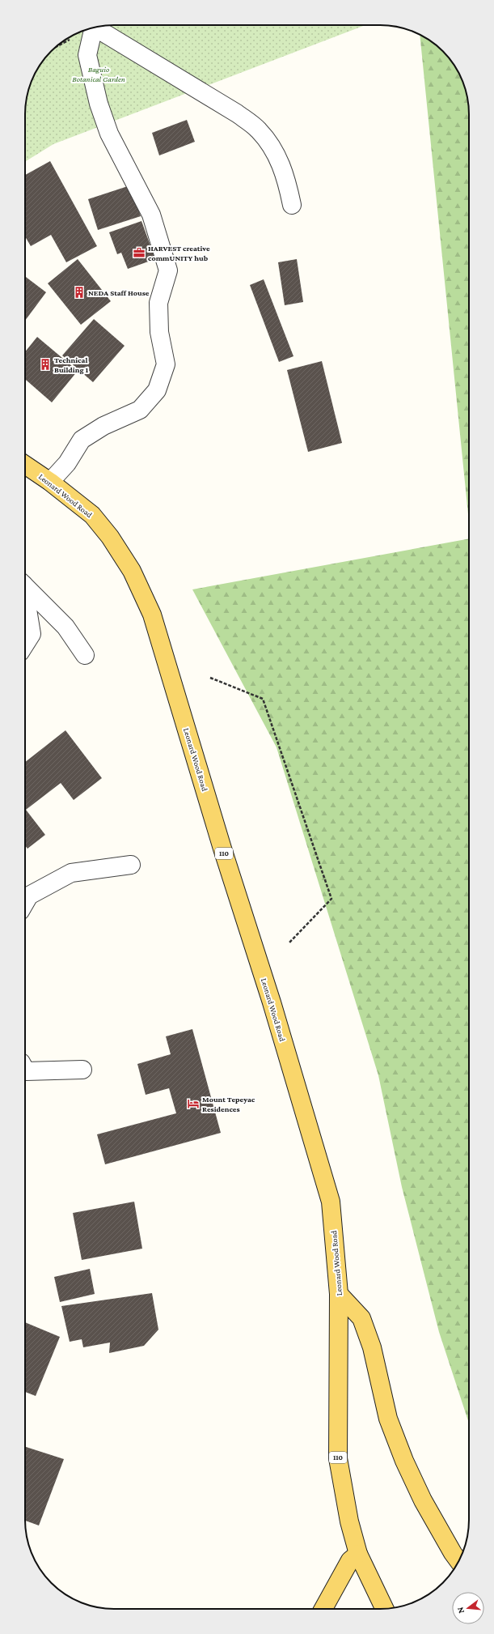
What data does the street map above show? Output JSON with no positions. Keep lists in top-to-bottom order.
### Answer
{
  "streets": {
    "main road": ["Leonard Wood Road", "110"]
  },
  "parks": ["Baguio Botanical Garden"],
  "places": {
    "office": ["HARVEST creative commUNITY hub"],
    "building": ["NEDA Staff House", "Technical Building 1"],
    "hotel": ["Mount Tepeyac Residences"]
  },
  "north": "left"
}
